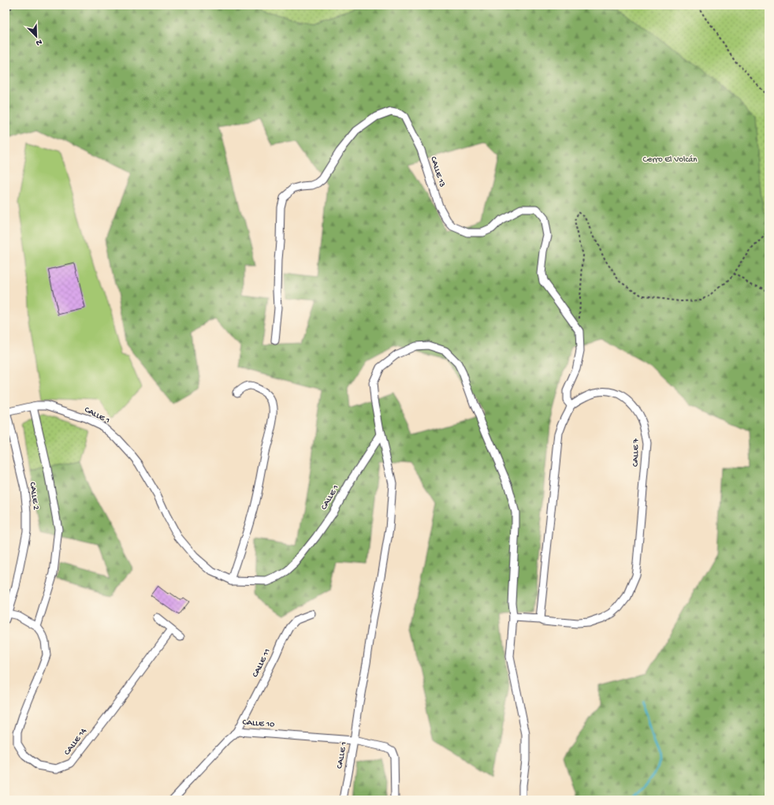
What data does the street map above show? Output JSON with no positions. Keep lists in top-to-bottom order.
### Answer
{
  "streets": {
    "street": [
      "CALLE 13",
      "CALLE 1",
      "CALLE 7",
      "CALLE 2",
      "CALLE 11",
      "CALLE 10",
      "CALLE 14"
    ]
  },
  "crossings": [
    ["CALLE 1", "CALLE 2"],
    ["CALLE 1", "CALLE 10"],
    ["CALLE 11", "CALLE 10"]
  ],
  "parks": ["Cerro El Volcán"],
  "north": "bottom right"
}
